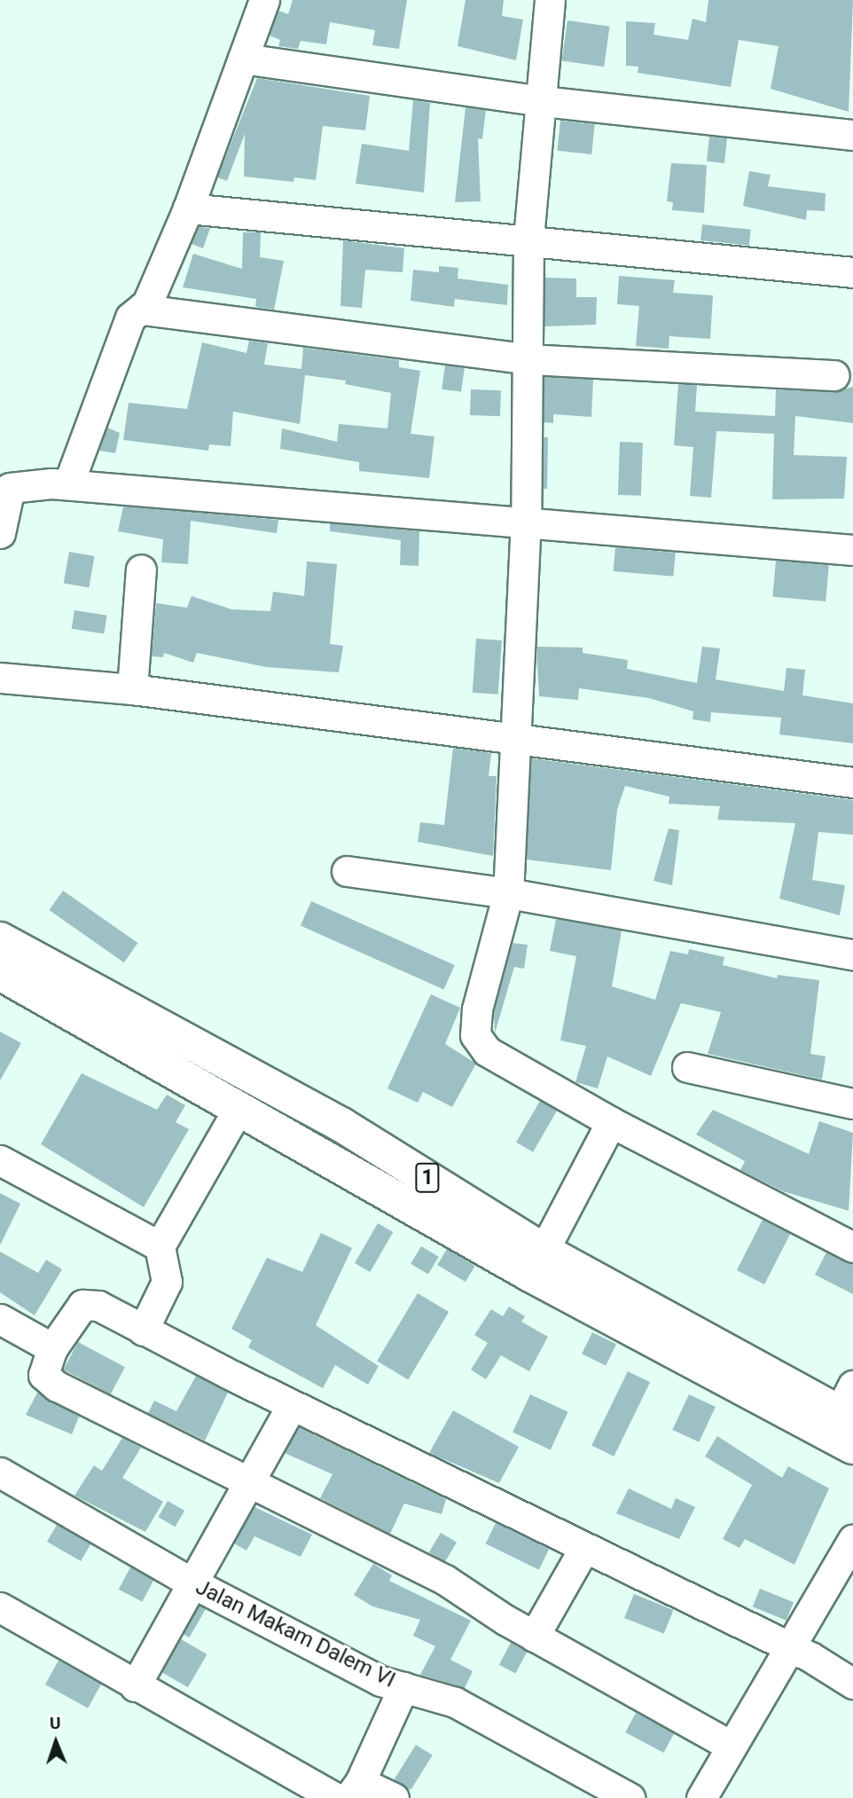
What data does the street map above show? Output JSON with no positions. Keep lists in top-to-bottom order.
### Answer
{
  "streets": {
    "highway": ["1"],
    "street": ["Jalan Makam Dalem VI"]
  },
  "north": "top"
}
